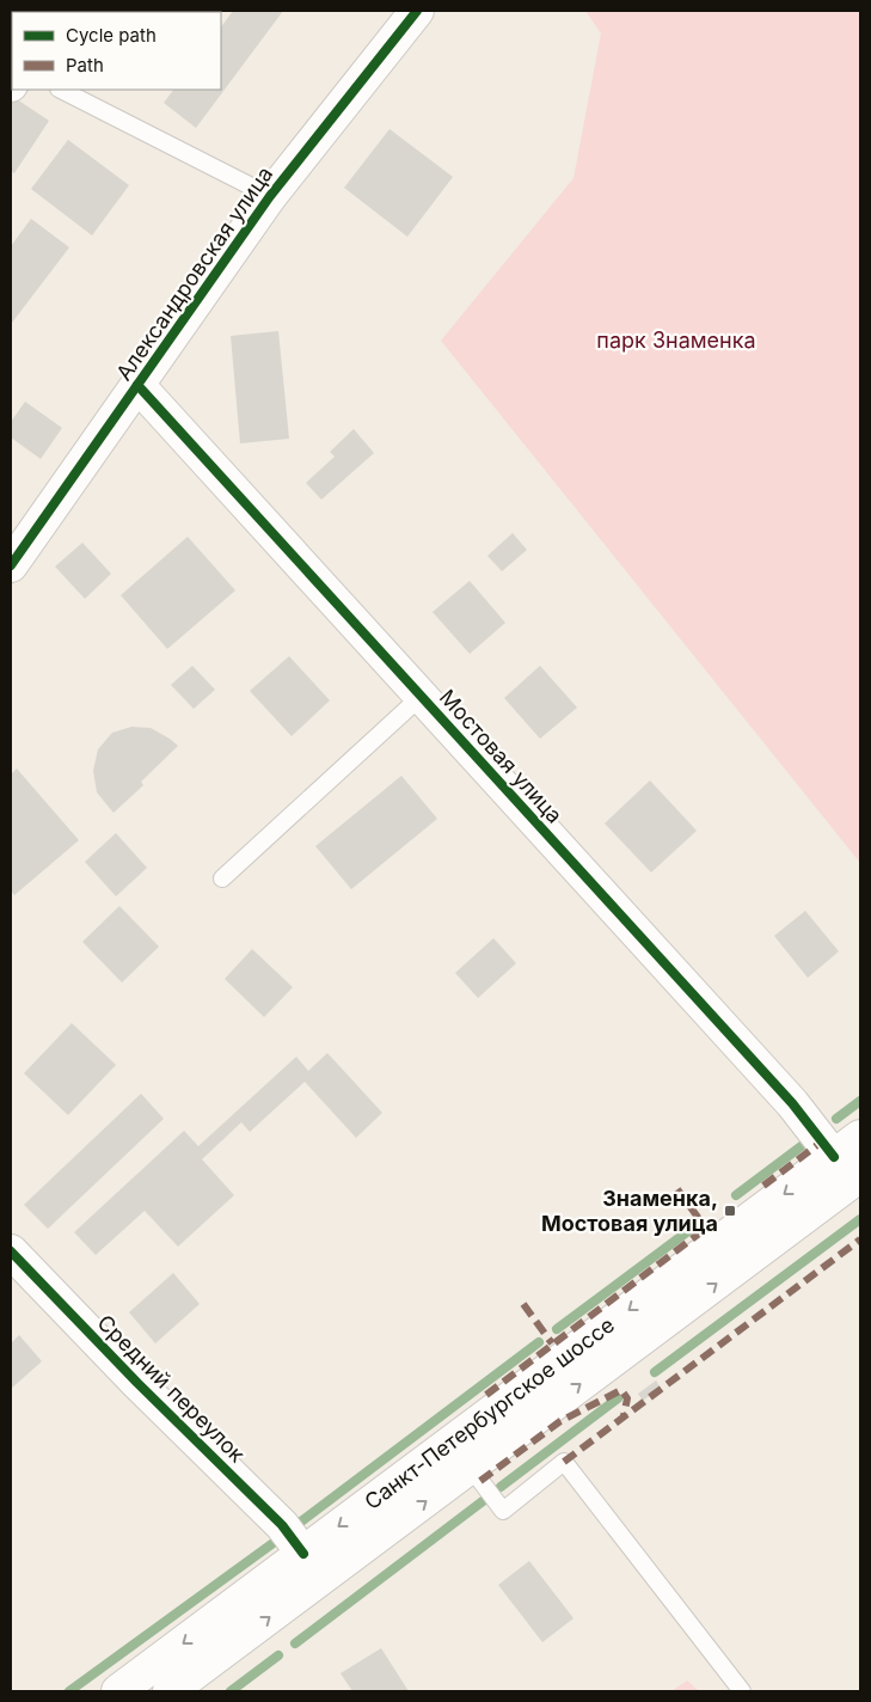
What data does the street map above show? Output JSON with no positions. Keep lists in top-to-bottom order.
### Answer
{
  "streets": {
    "street": [
      "Александровская улица",
      "Мостовая улица",
      "Средний переулок",
      "Санкт-Петербургское шоссе"
    ]
  },
  "crossings": [
    ["Александровская улица", "Мостовая улица"],
    ["Мостовая улица", "Санкт-Петербургское шоссе"],
    ["Средний переулок", "Санкт-Петербургское шоссе"]
  ],
  "parks": ["парк Знаменка"],
  "places": {
    "transit": ["Знаменка, Мостовая улица"]
  },
  "legend": ["Cycle path", "Path"]
}
